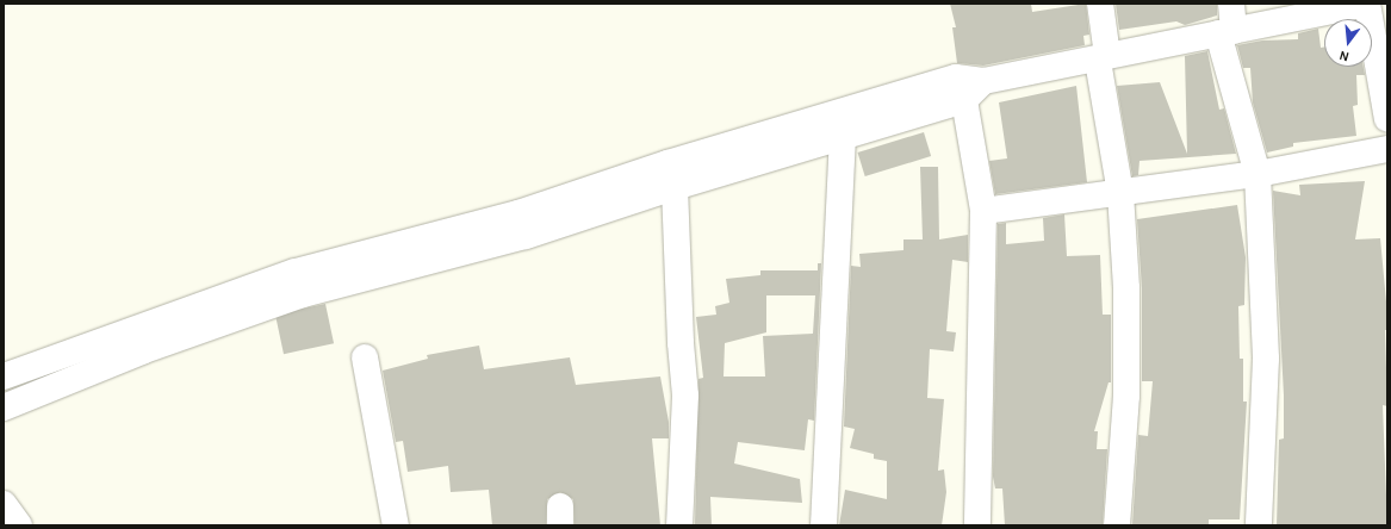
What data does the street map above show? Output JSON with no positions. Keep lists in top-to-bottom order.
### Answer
{
  "north": "bottom"
}
